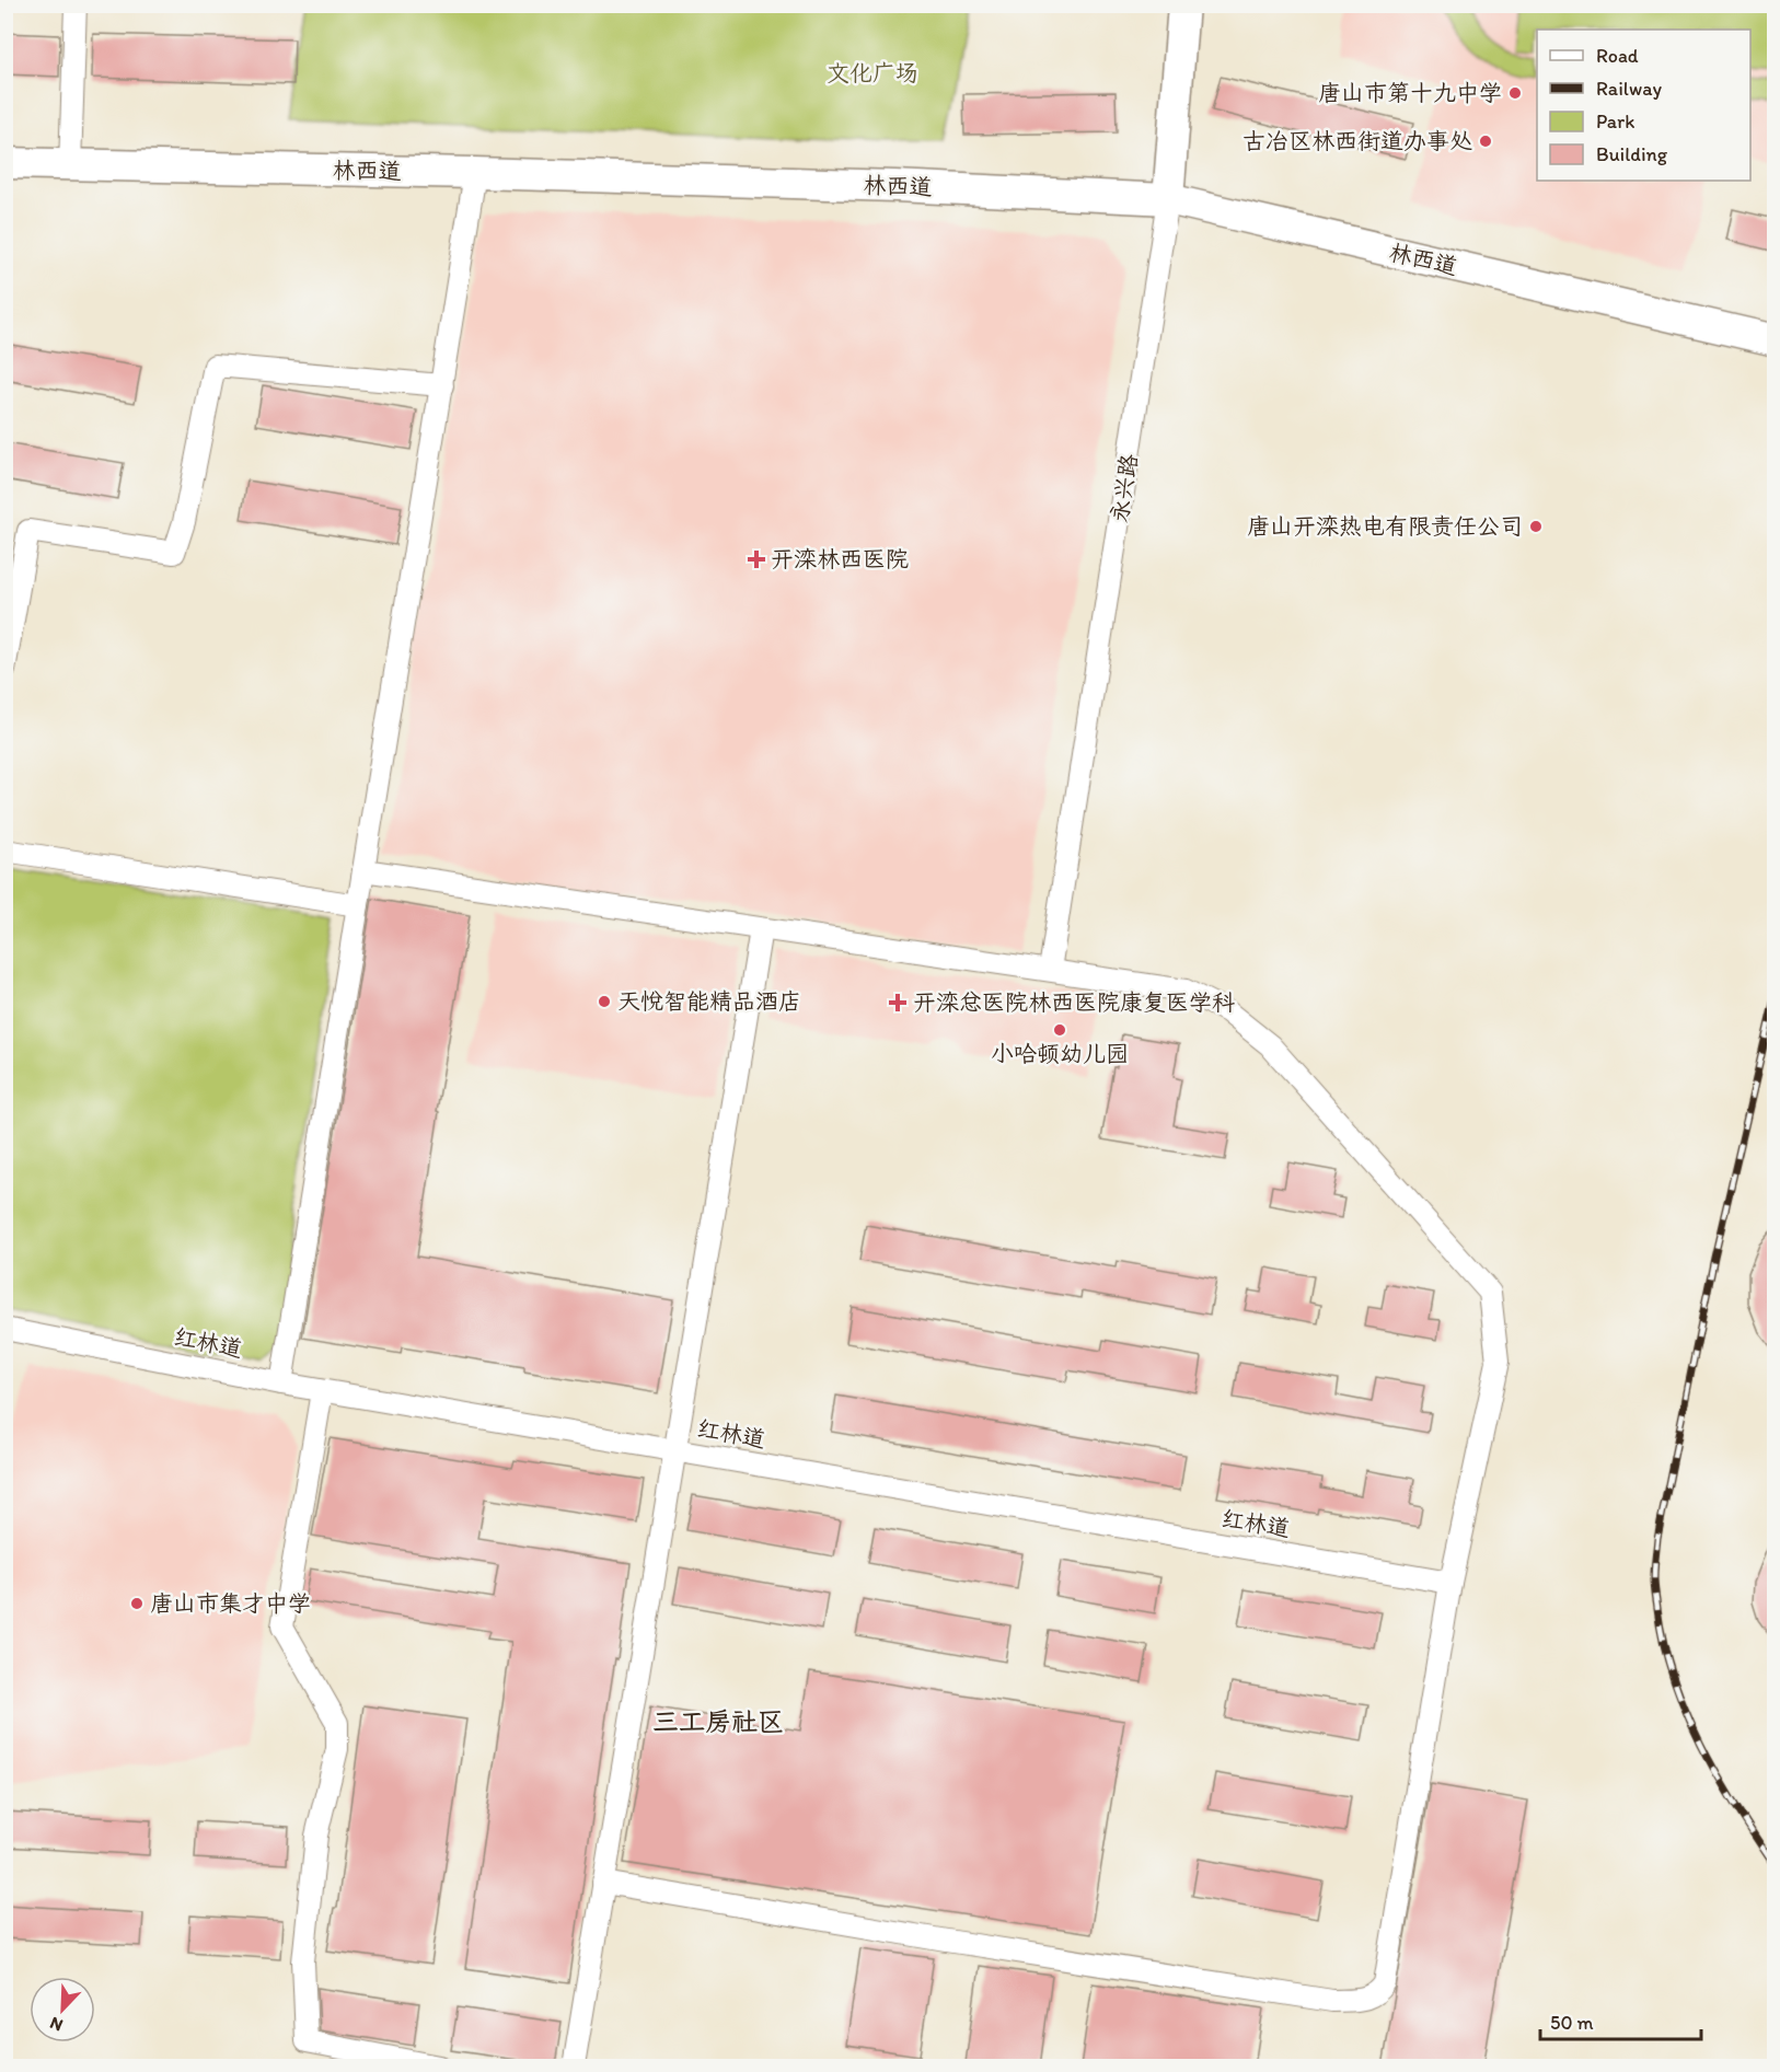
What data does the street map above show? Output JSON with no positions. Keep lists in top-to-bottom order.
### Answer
{
  "streets": {
    "main road": ["林西道", "永兴路"],
    "street": ["红林道"]
  },
  "crossings": [
    ["林西道", "永兴路"]
  ],
  "districts": ["三工房社区"],
  "parks": ["文化广场"],
  "places": {
    "other": [
      "唐山市第十九中学",
      "古冶区林西街道办事处",
      "唐山开滦热电有限责任公司",
      "天悦智能精品酒店",
      "小哈顿幼儿园",
      "唐山市集才中学"
    ],
    "health": ["开滦林西医院", "开滦总医院林西医院康复医学科"]
  },
  "legend": [
    "Road",
    "Railway",
    "Park",
    "Building"
  ],
  "scale_bar": "50 m",
  "north": "bottom left"
}
